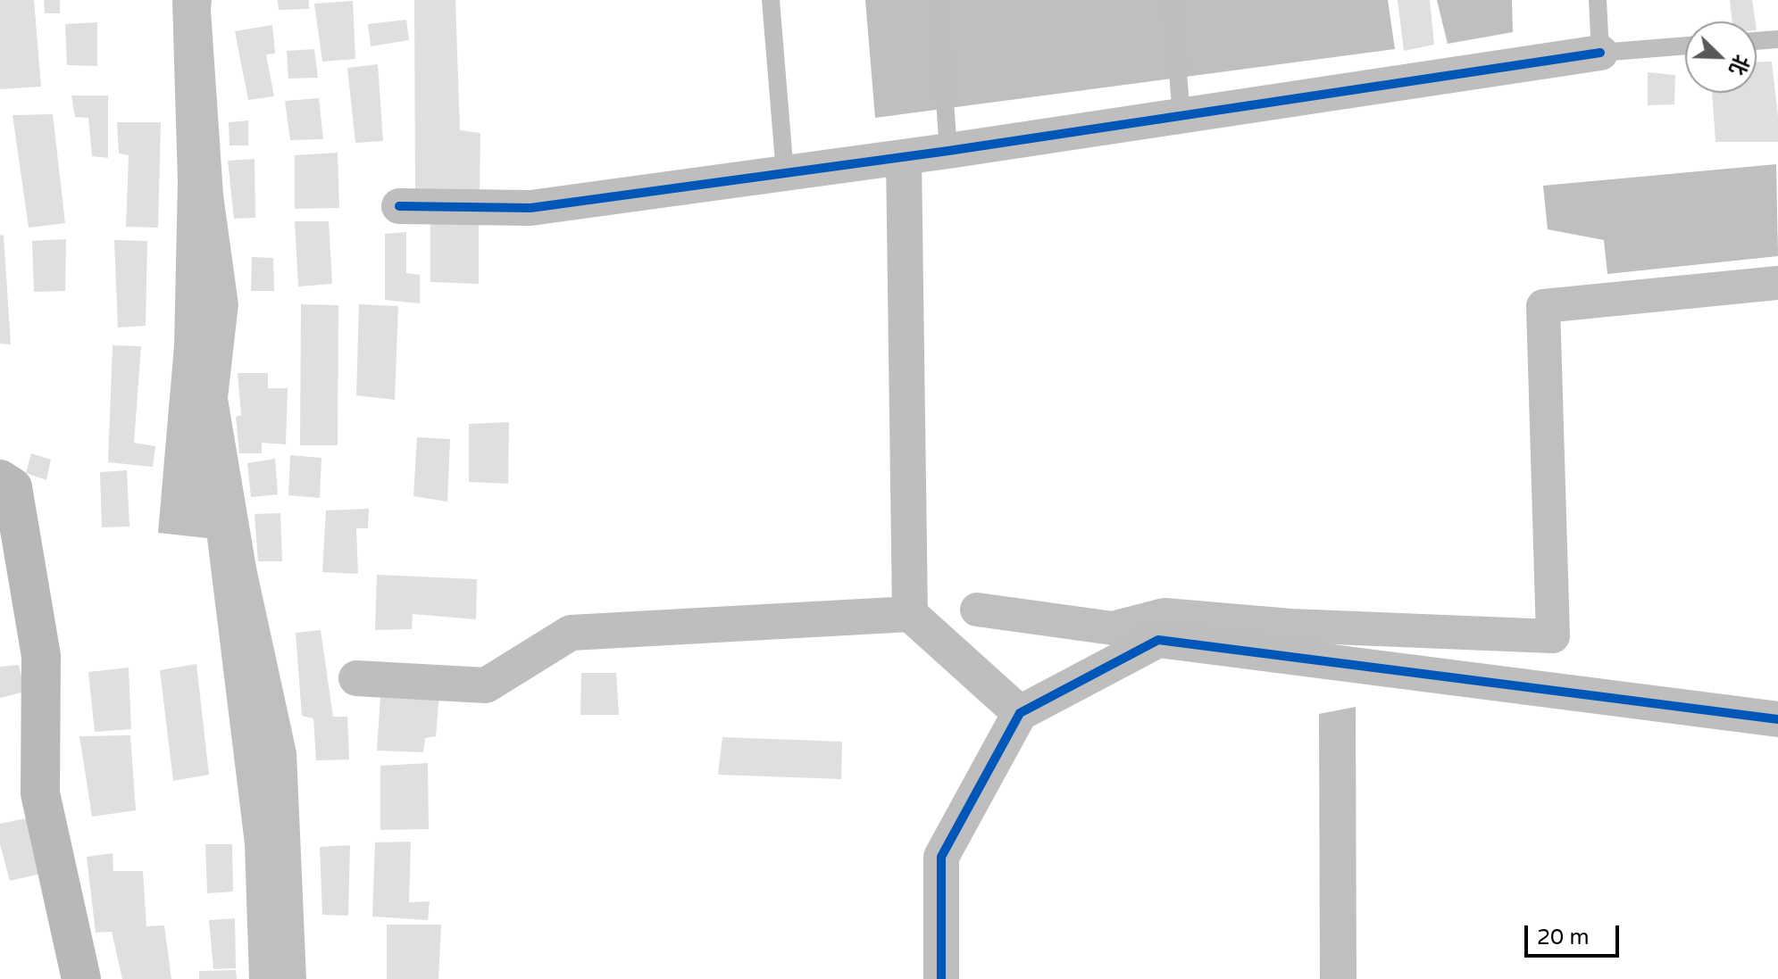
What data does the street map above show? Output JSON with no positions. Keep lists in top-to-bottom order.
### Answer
{
  "scale_bar": "20 m",
  "north": "bottom right"
}
